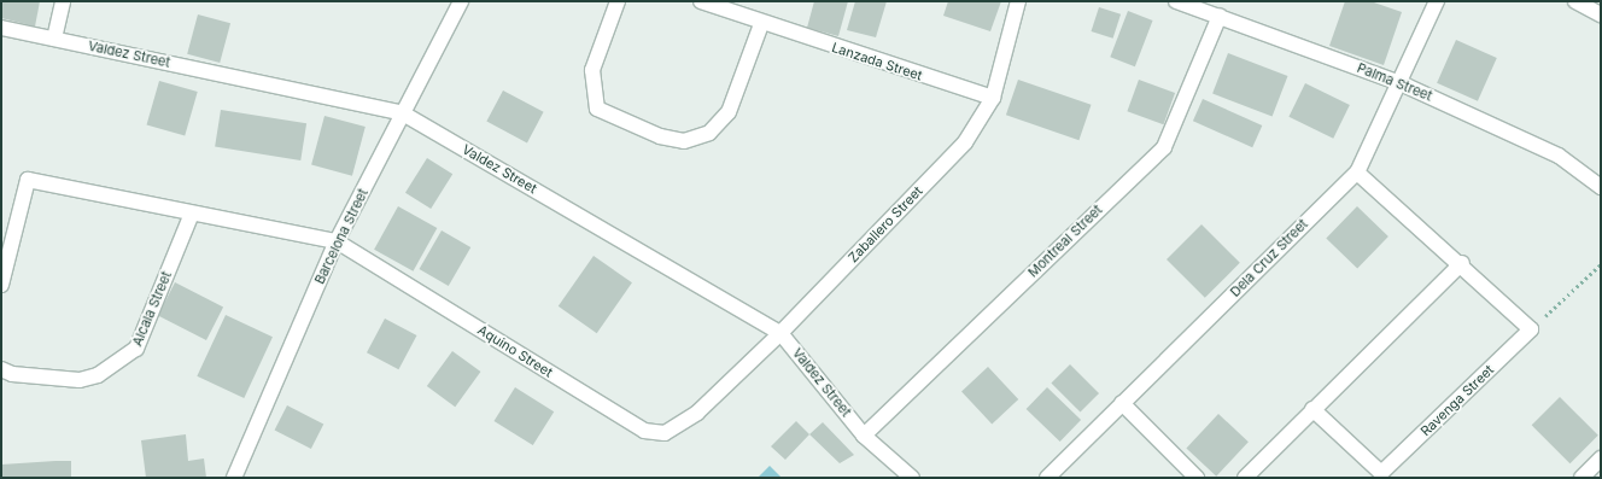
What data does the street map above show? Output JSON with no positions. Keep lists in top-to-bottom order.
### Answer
{
  "streets": {
    "street": [
      "Valdez Street",
      "Lanzada Street",
      "Palma Street",
      "Zaballero Street",
      "Barcelona Street",
      "Montreal Street",
      "Dela Cruz Street",
      "Alcala Street",
      "Aquino Street",
      "Ravenga Street"
    ]
  },
  "crossings": [
    ["Valdez Street", "Zaballero Street"],
    ["Valdez Street", "Barcelona Street"],
    ["Valdez Street", "Montreal Street"],
    ["Lanzada Street", "Zaballero Street"],
    ["Palma Street", "Montreal Street"],
    ["Palma Street", "Dela Cruz Street"],
    ["Zaballero Street", "Aquino Street"],
    ["Barcelona Street", "Aquino Street"]
  ]
}
